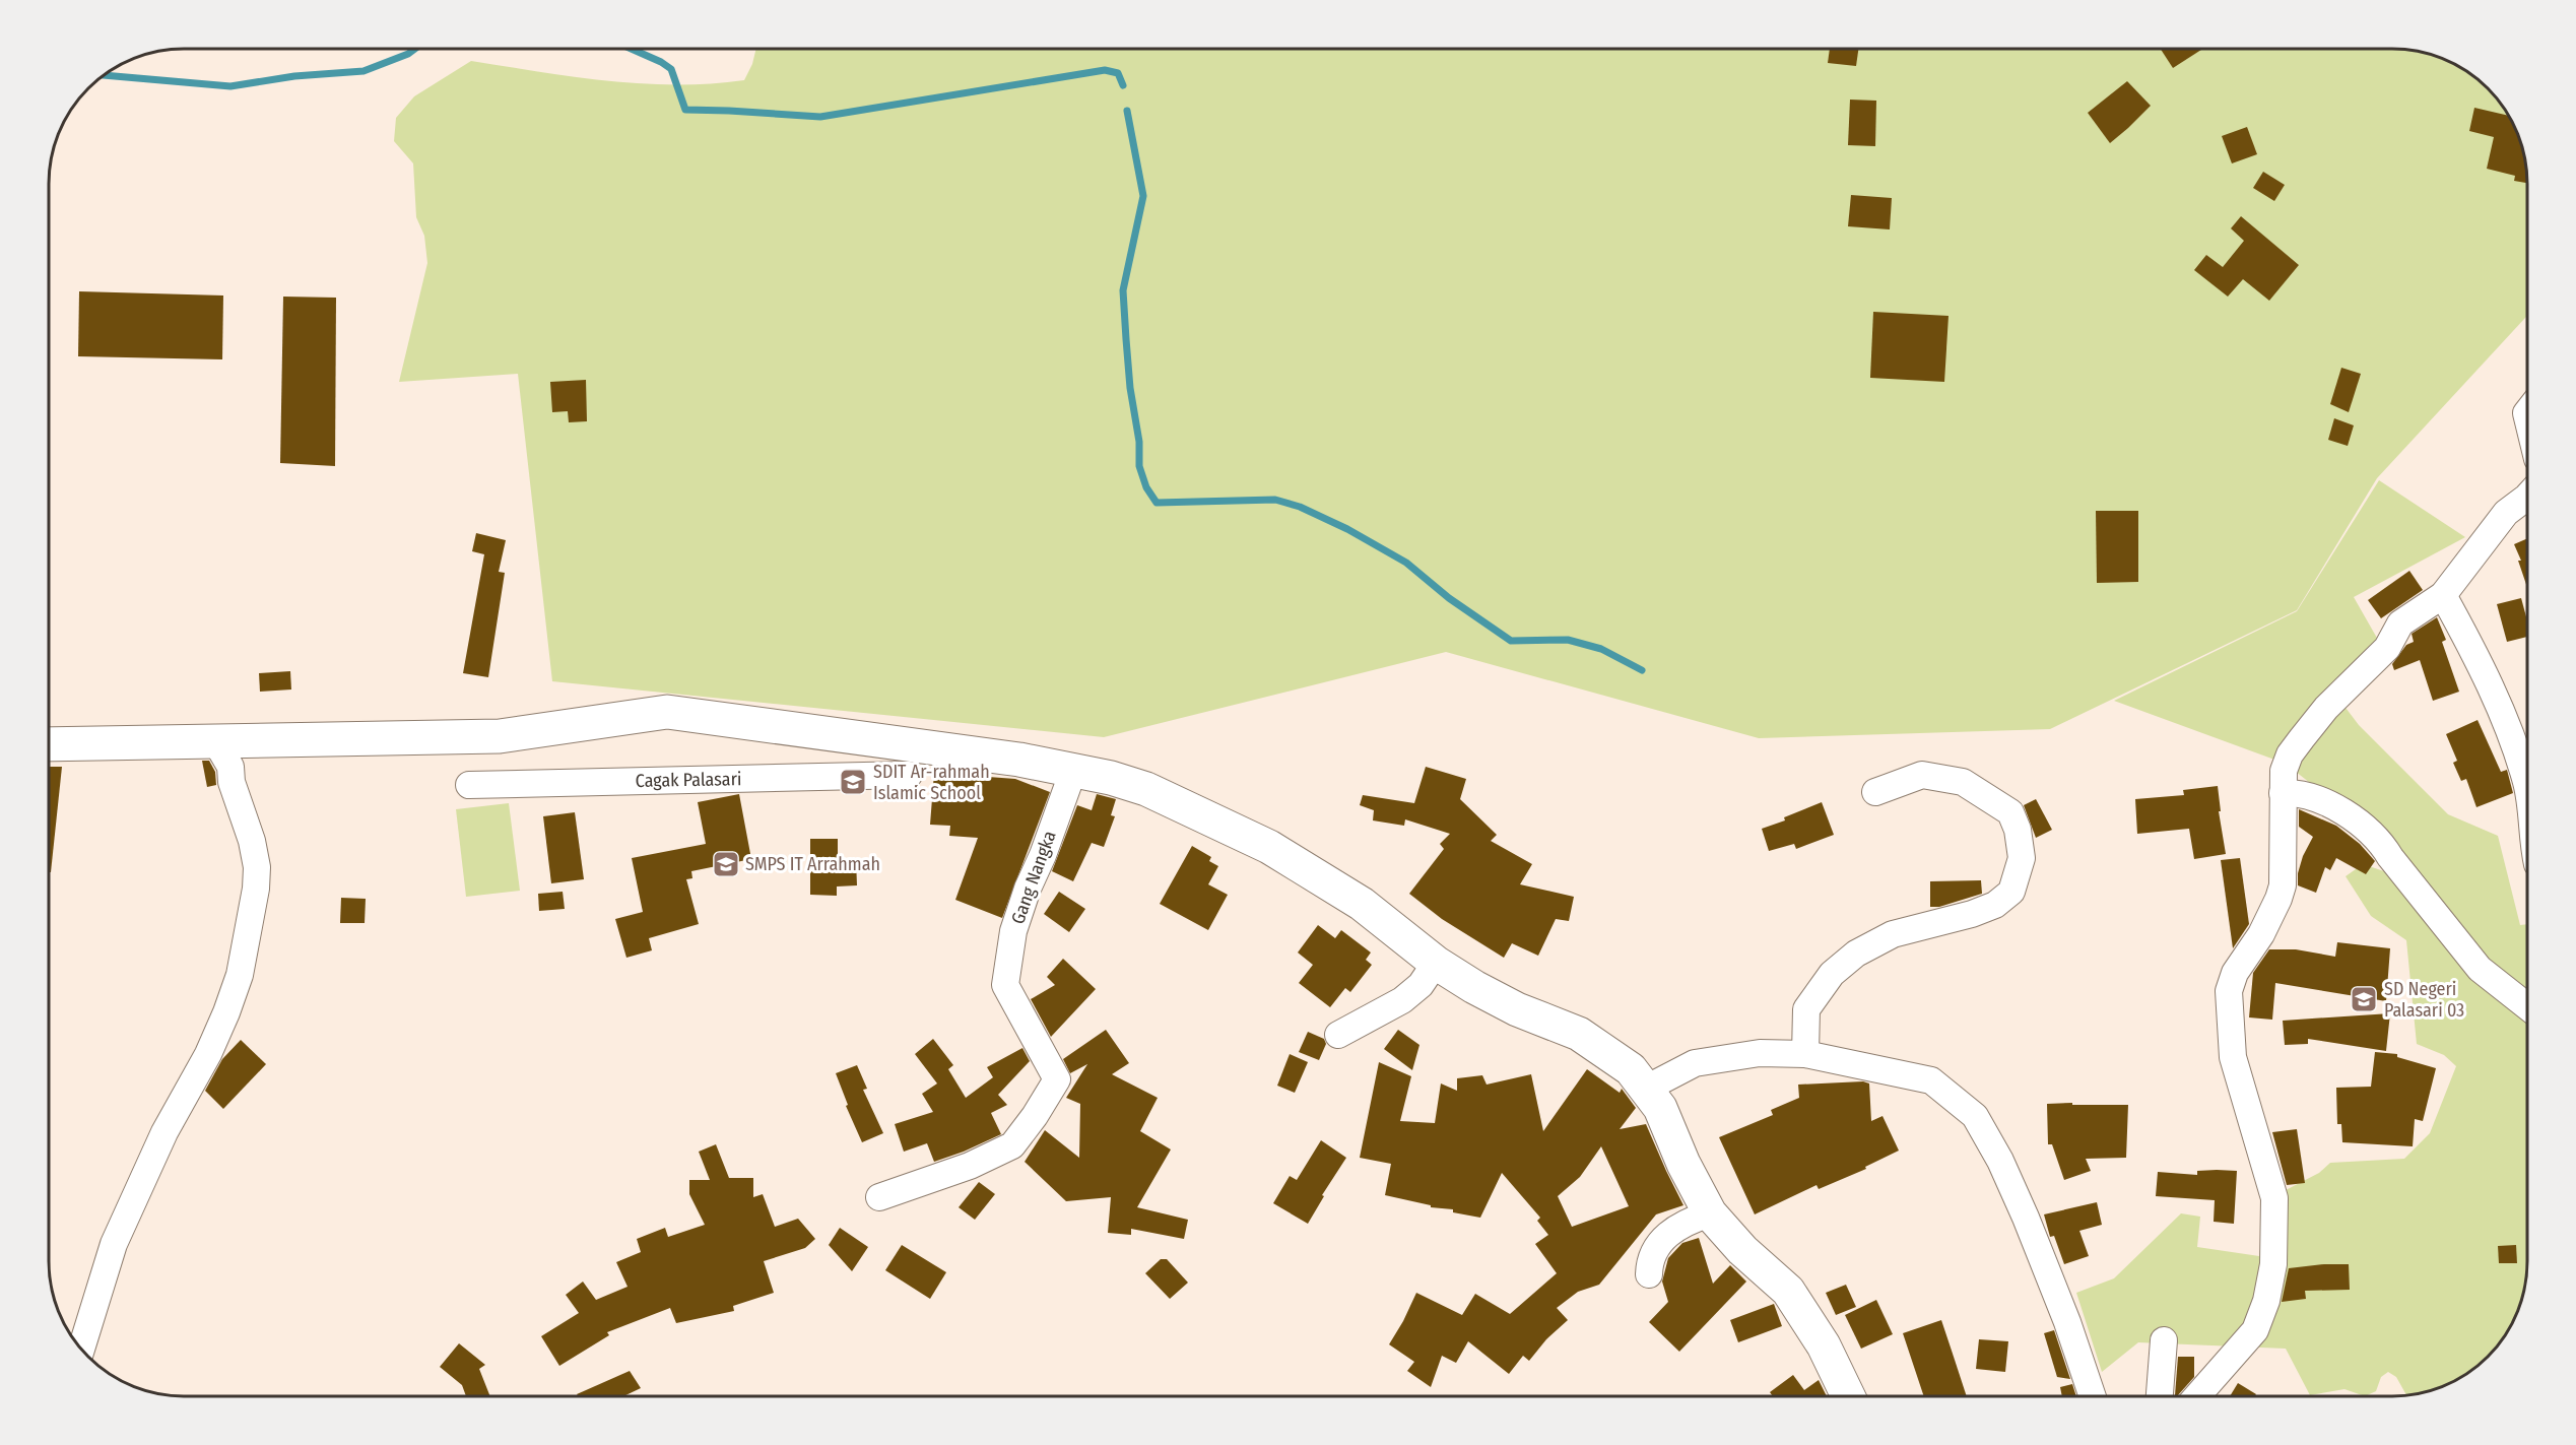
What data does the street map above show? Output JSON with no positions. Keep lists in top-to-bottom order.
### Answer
{
  "streets": {
    "street": ["Cagak Palasari", "Gang Nangka"]
  },
  "places": {
    "school or university": ["SDIT Ar-rahmah Islamic School", "SMPS IT Arrahmah", "SD Negeri Palasari 03"]
  }
}
